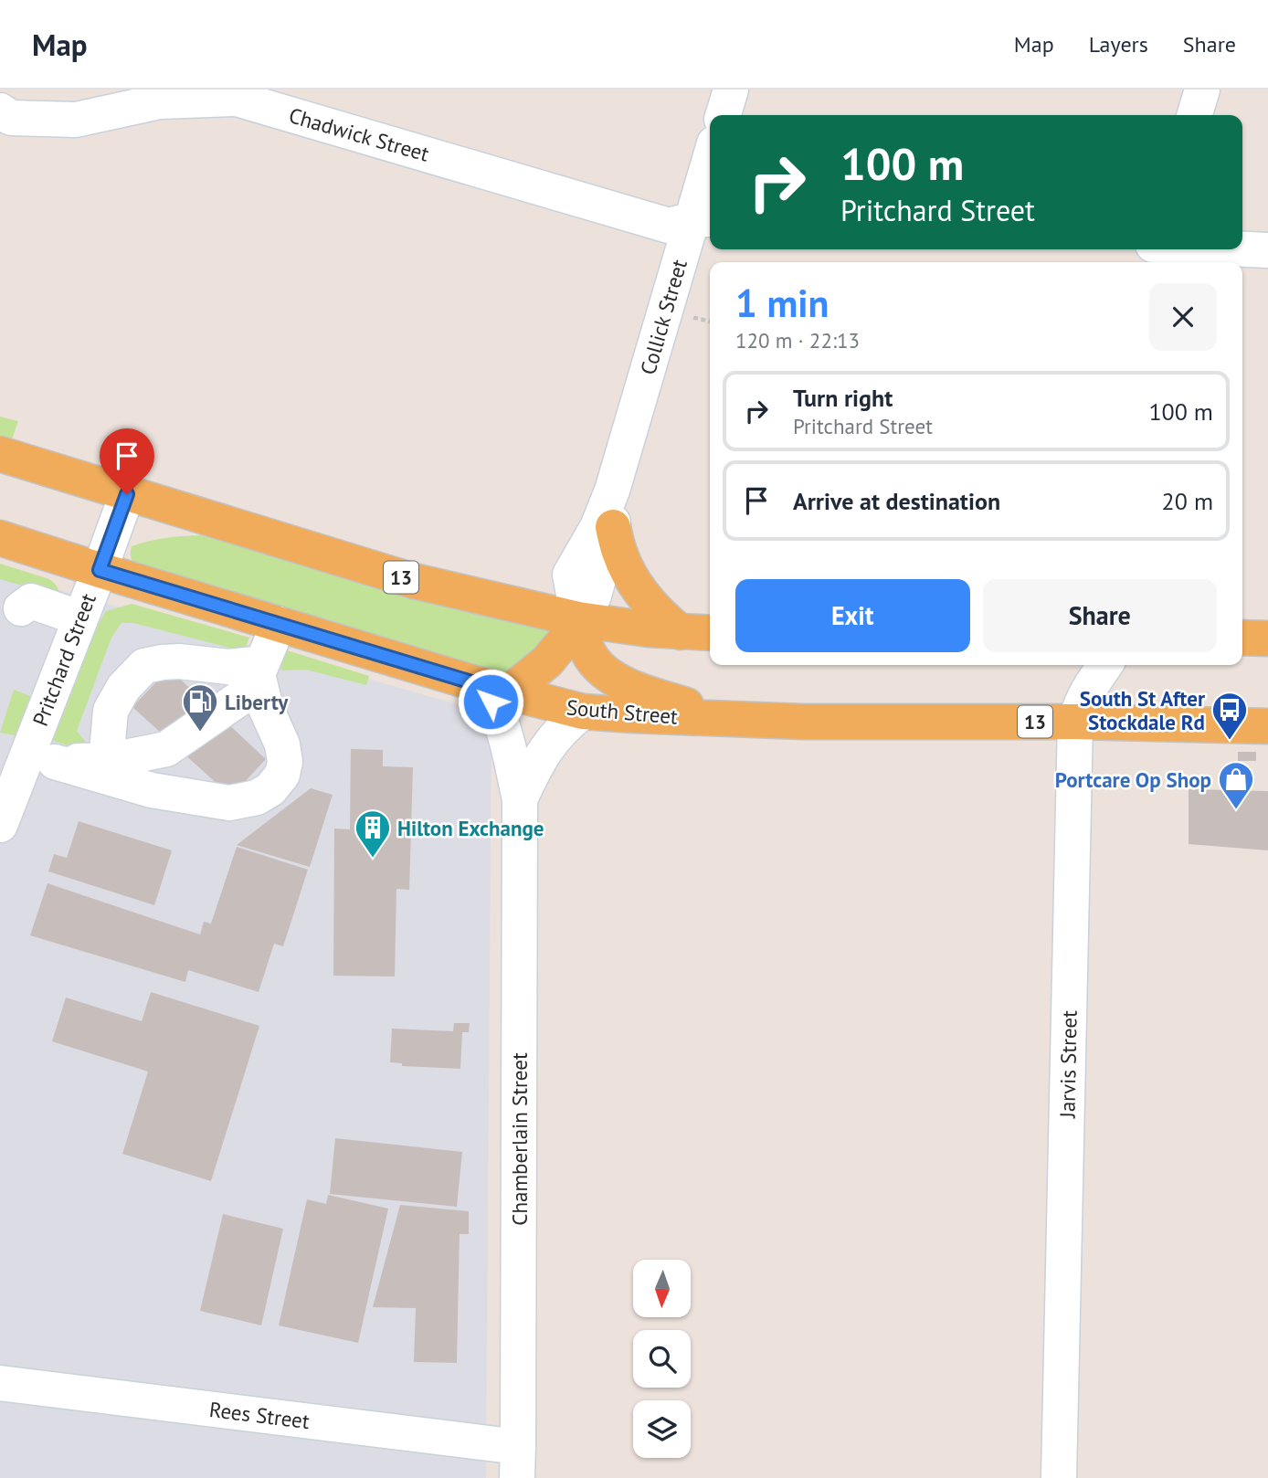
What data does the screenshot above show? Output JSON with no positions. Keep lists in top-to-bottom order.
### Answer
{
  "streets": {
    "main road": ["13", "South Street"],
    "street": [
      "Chadwick Street",
      "Collick Street",
      "Pritchard Street",
      "Jarvis Street",
      "Chamberlain Street",
      "Rees Street"
    ]
  },
  "crossings": [
    ["Chadwick Street", "Collick Street"],
    ["Collick Street", "13"],
    ["13", "Pritchard Street"],
    ["Pritchard Street", "South Street"],
    ["South Street", "Jarvis Street"],
    ["South Street", "Chamberlain Street"],
    ["Chamberlain Street", "Rees Street"]
  ],
  "places": {
    "fuel station": ["Liberty"],
    "bus stop": ["South St After Stockdale Rd"],
    "shop": ["Portcare Op Shop"],
    "building": ["Hilton Exchange"]
  },
  "north": "bottom",
  "page": {
    "header": "Map",
    "nav": ["Map", "Layers", "Share"],
    "turn": ["100 m", "Pritchard Street"],
    "heading": ["1 min", "120 m · 22:13"],
    "list": [
      {
        "name": "Turn right",
        "note": "Pritchard Street",
        "value": "100 m"
      },
      {
        "name": "Arrive at destination",
        "value": "20 m"
      }
    ],
    "buttons": ["Exit", "Share"]
  }
}
